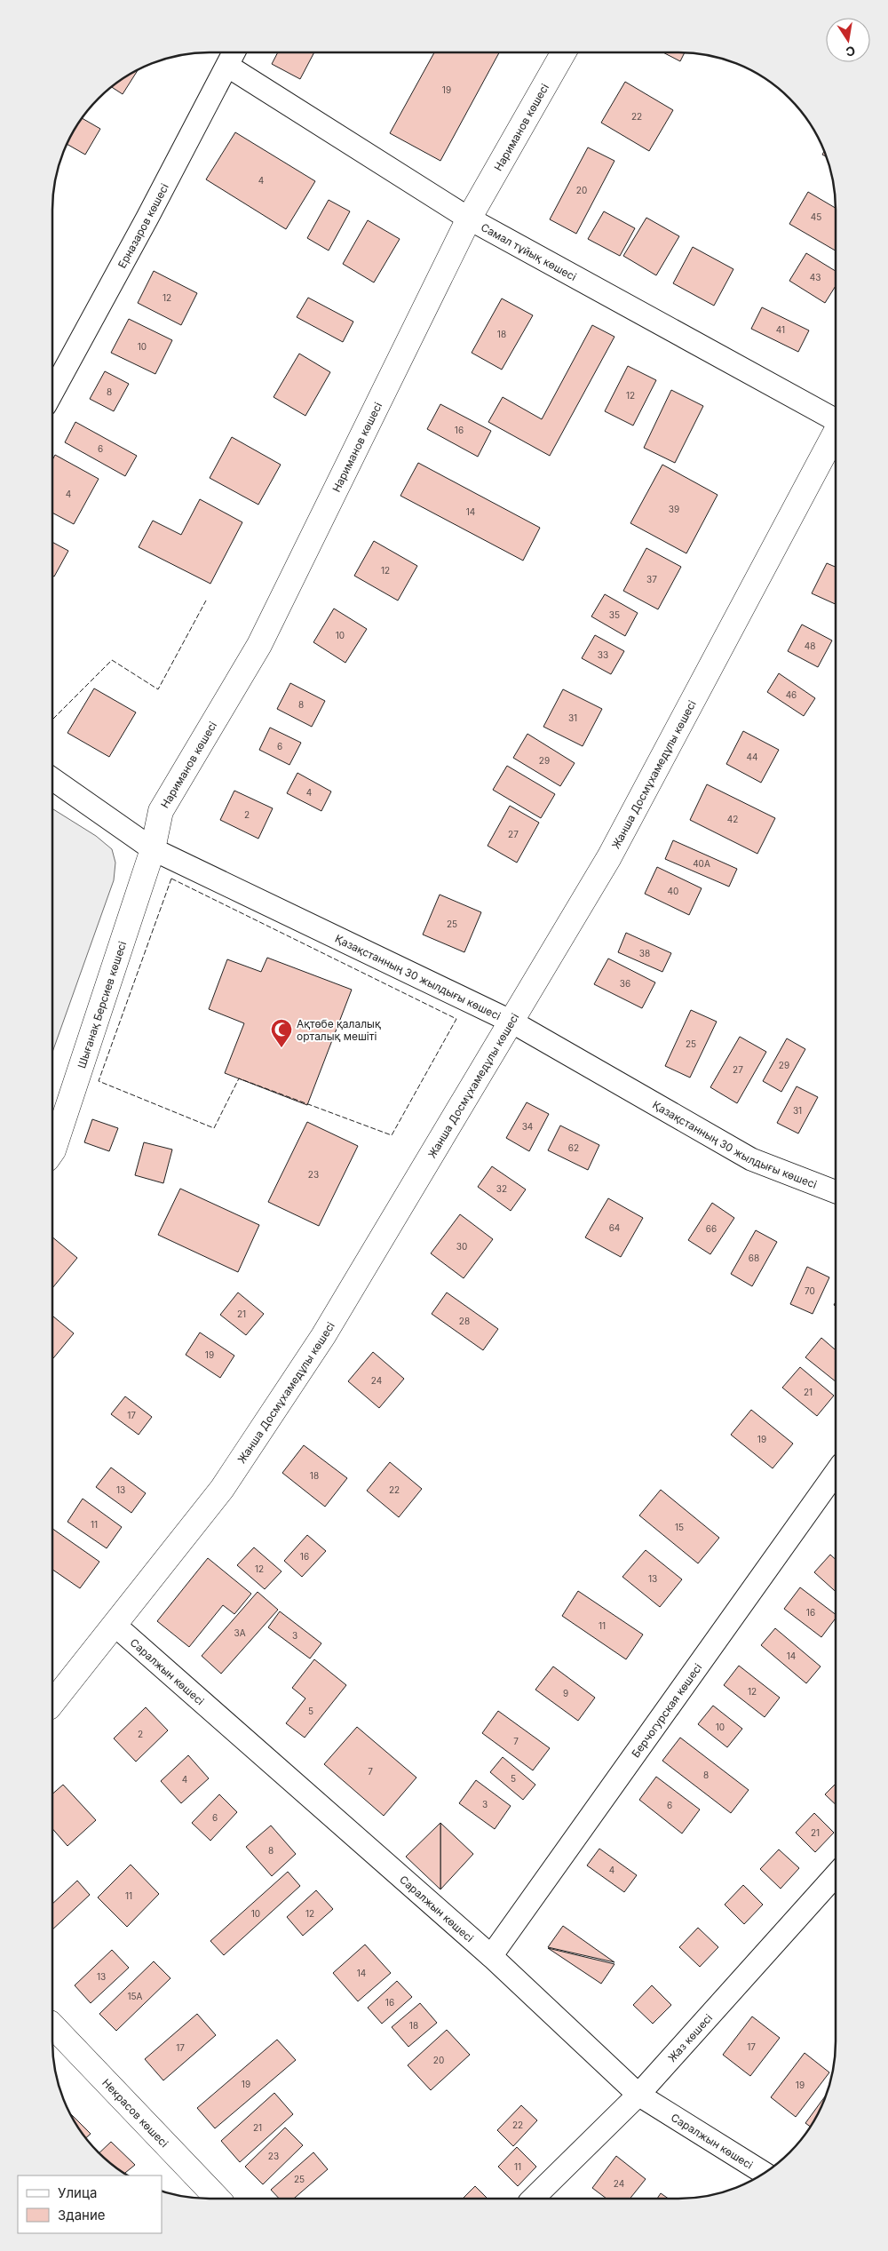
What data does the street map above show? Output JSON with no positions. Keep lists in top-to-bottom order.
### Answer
{
  "streets": {
    "street": [
      "Нариманов көшесі",
      "Ерназаров көшесі",
      "Самал тұйық көшесі",
      "Жанша Досмұхамедұлы көшесі",
      "Қазақстанның 30 жылдығы көшесі",
      "Шығанақ Берсиев көшесі",
      "Саралжын көшесі",
      "Берчогурская көшесі",
      "Жаз көшесі",
      "Некрасов көшесі"
    ]
  },
  "crossings": [
    ["Нариманов көшесі", "Самал тұйық көшесі"],
    ["Нариманов көшесі", "Қазақстанның 30 жылдығы көшесі"],
    ["Нариманов көшесі", "Шығанақ Берсиев көшесі"],
    ["Ерназаров көшесі", "Самал тұйық көшесі"],
    ["Жанша Досмұхамедұлы көшесі", "Қазақстанның 30 жылдығы көшесі"],
    ["Жанша Досмұхамедұлы көшесі", "Саралжын көшесі"],
    ["Қазақстанның 30 жылдығы көшесі", "Шығанақ Берсиев көшесі"],
    ["Саралжын көшесі", "Берчогурская көшесі"],
    ["Саралжын көшесі", "Жаз көшесі"]
  ],
  "places": {
    "mosque": ["Ақтөбе қалалық орталық мешіті"]
  },
  "house_numbers": [
    "19",
    "22",
    "4",
    "20",
    "45",
    "43",
    "12",
    "41",
    "18",
    "10",
    "8",
    "12",
    "16",
    "6",
    "4",
    "39",
    "14",
    "12",
    "37",
    "35",
    "10",
    "48",
    "33",
    "46",
    "8",
    "31",
    "6",
    "44",
    "29",
    "4",
    "2",
    "42",
    "27",
    "40А",
    "40",
    "25",
    "38",
    "36",
    "25",
    "29",
    "27",
    "31",
    "34",
    "62",
    "23",
    "32",
    "64",
    "66",
    "30",
    "68",
    "70",
    "21",
    "28",
    "19",
    "24",
    "21",
    "17",
    "19",
    "18",
    "13",
    "22",
    "11",
    "15",
    "16",
    "12",
    "13",
    "16",
    "11",
    "3А",
    "3",
    "14",
    "12",
    "9",
    "5",
    "10",
    "2",
    "7",
    "7",
    "8",
    "5",
    "4",
    "3",
    "6",
    "6",
    "21",
    "8",
    "4",
    "11",
    "10",
    "12",
    "14",
    "13",
    "15А",
    "16",
    "18",
    "17",
    "17",
    "20",
    "19",
    "19",
    "22",
    "21",
    "23",
    "11",
    "25",
    "24"
  ],
  "legend": ["Улица", "Здание"],
  "north": "bottom"
}
